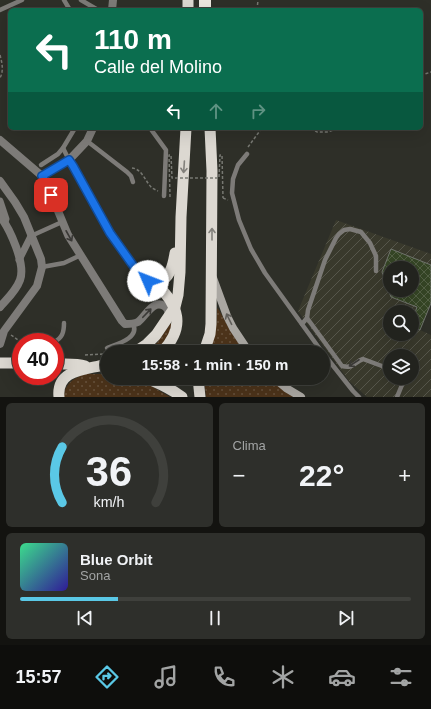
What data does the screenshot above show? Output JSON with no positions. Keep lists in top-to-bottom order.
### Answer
{
  "page": {
    "turn": ["110 m", "Calle del Molino"],
    "limit": "40",
    "trip": "15:58 · 1 min · 150 m",
    "tile": "Clima",
    "heat": ["−", "22°", "+"],
    "song": ["Blue Orbit", "Sona"],
    "tabs": "15:57",
    "gauge": ["36", "km/h"]
  }
}
